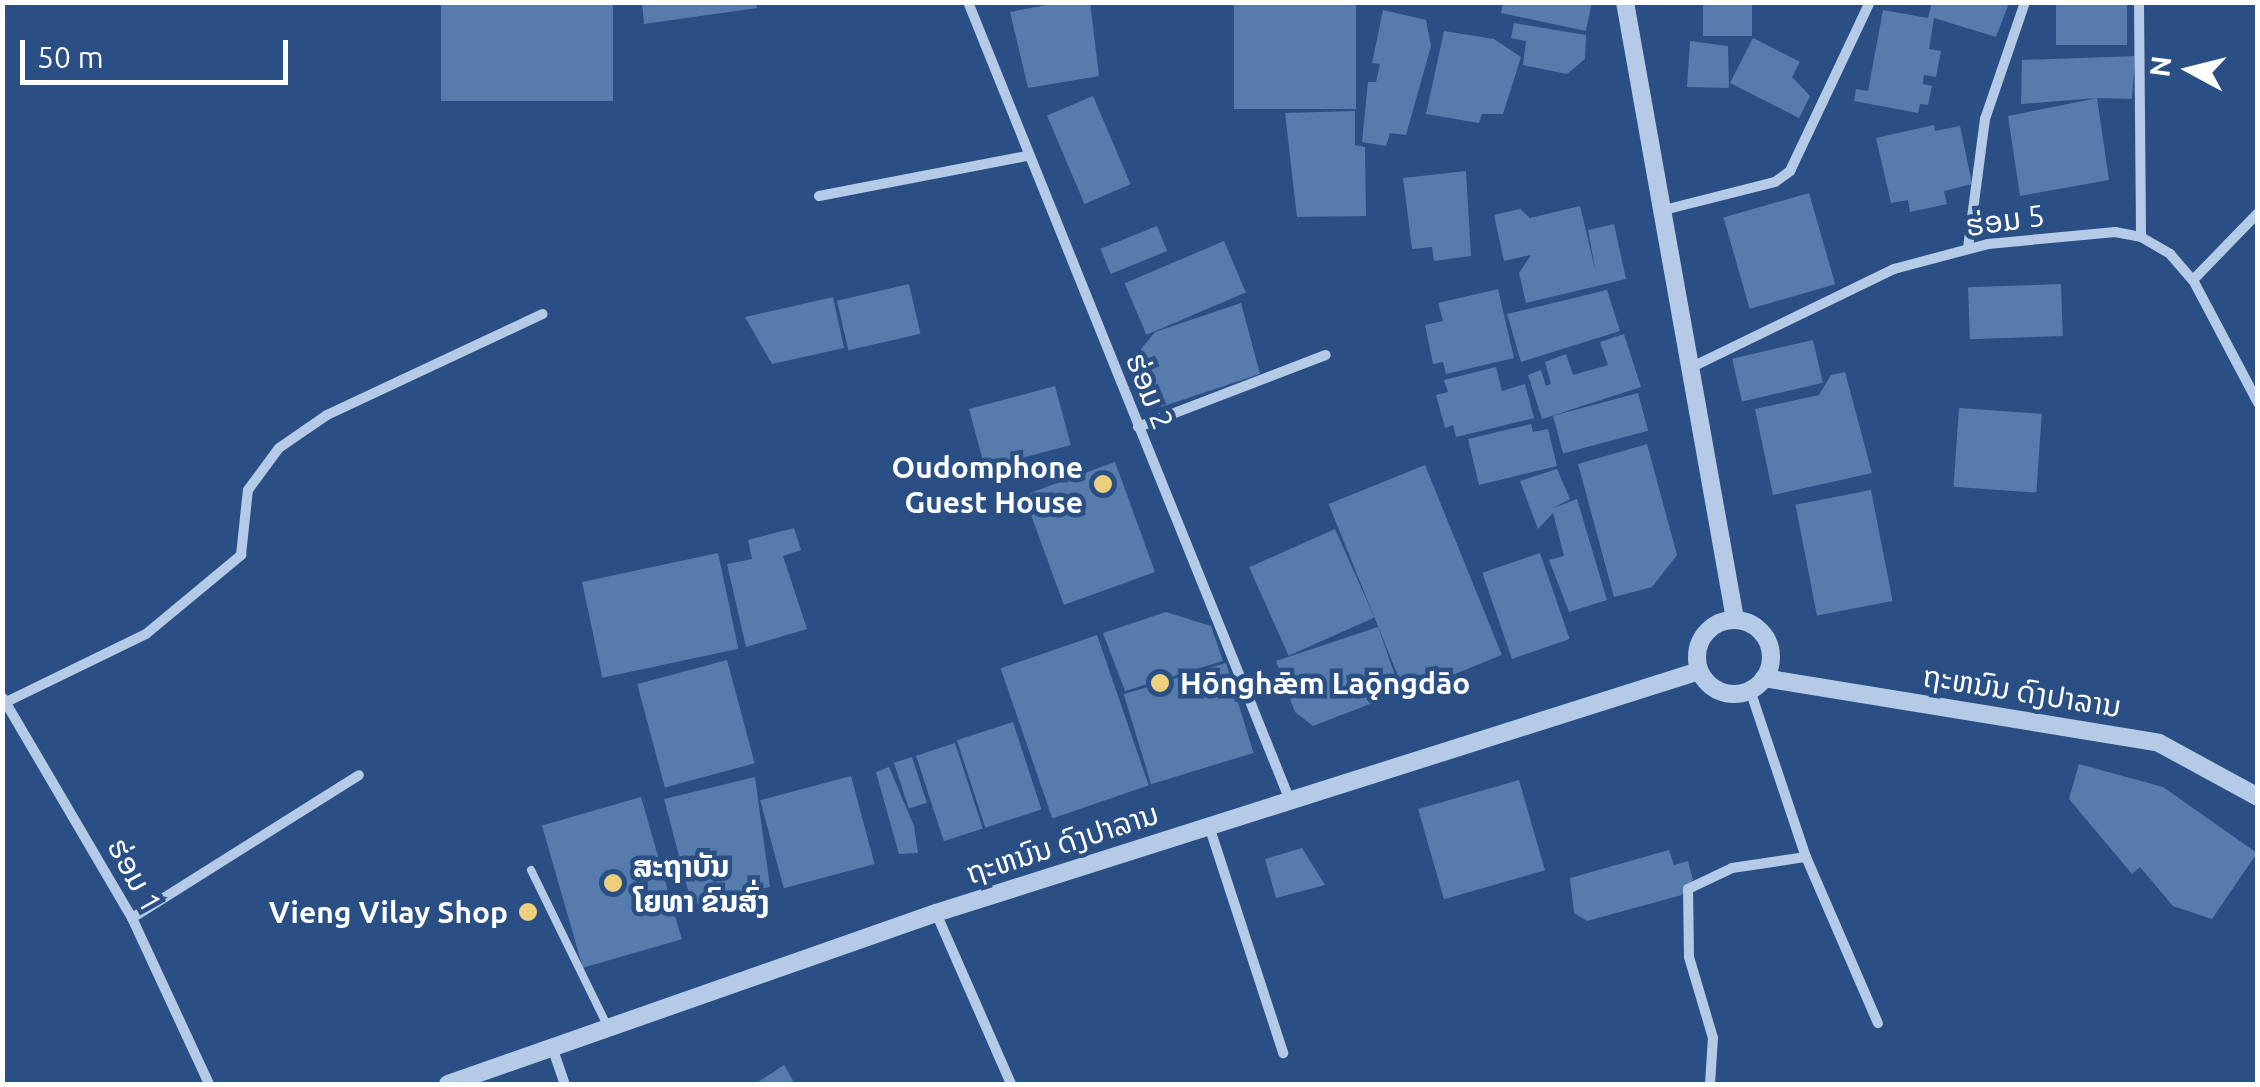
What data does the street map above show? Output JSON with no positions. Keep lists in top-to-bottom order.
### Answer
{
  "streets": {
    "street": [
      "ຮ່ອມ 5",
      "ຮ່ອມ 2",
      "ຖະຫນົນ ດົງປາລານ",
      "ຮ່ອມ 1"
    ]
  },
  "crossings": [
    ["ຮ່ອມ 2", "ຖະຫນົນ ດົງປາລານ"]
  ],
  "places": [
    "Oudomphone Guest House",
    "Hōnghǣm Laǭngdāo",
    "ສະຖາບັນ ໂຍທາ ຂົນສົ່ງ",
    "Vieng Vilay Shop"
  ],
  "scale_bar": "50 m",
  "north": "left"
}
